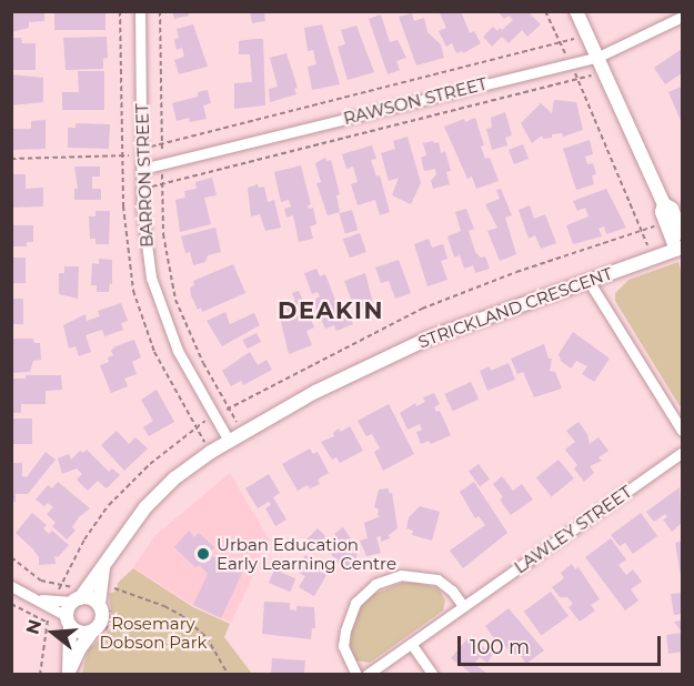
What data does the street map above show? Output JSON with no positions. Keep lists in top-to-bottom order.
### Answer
{
  "streets": {
    "street": [
      "RAWSON STREET",
      "BARRON STREET",
      "STRICKLAND CRESCENT",
      "LAWLEY STREET"
    ]
  },
  "crossings": [
    ["RAWSON STREET", "BARRON STREET"],
    ["BARRON STREET", "STRICKLAND CRESCENT"]
  ],
  "districts": ["DEAKIN"],
  "parks": ["Rosemary Dobson Park"],
  "places": ["Urban Education Early Learning Centre"],
  "scale_bar": "100 m",
  "north": "left"
}
